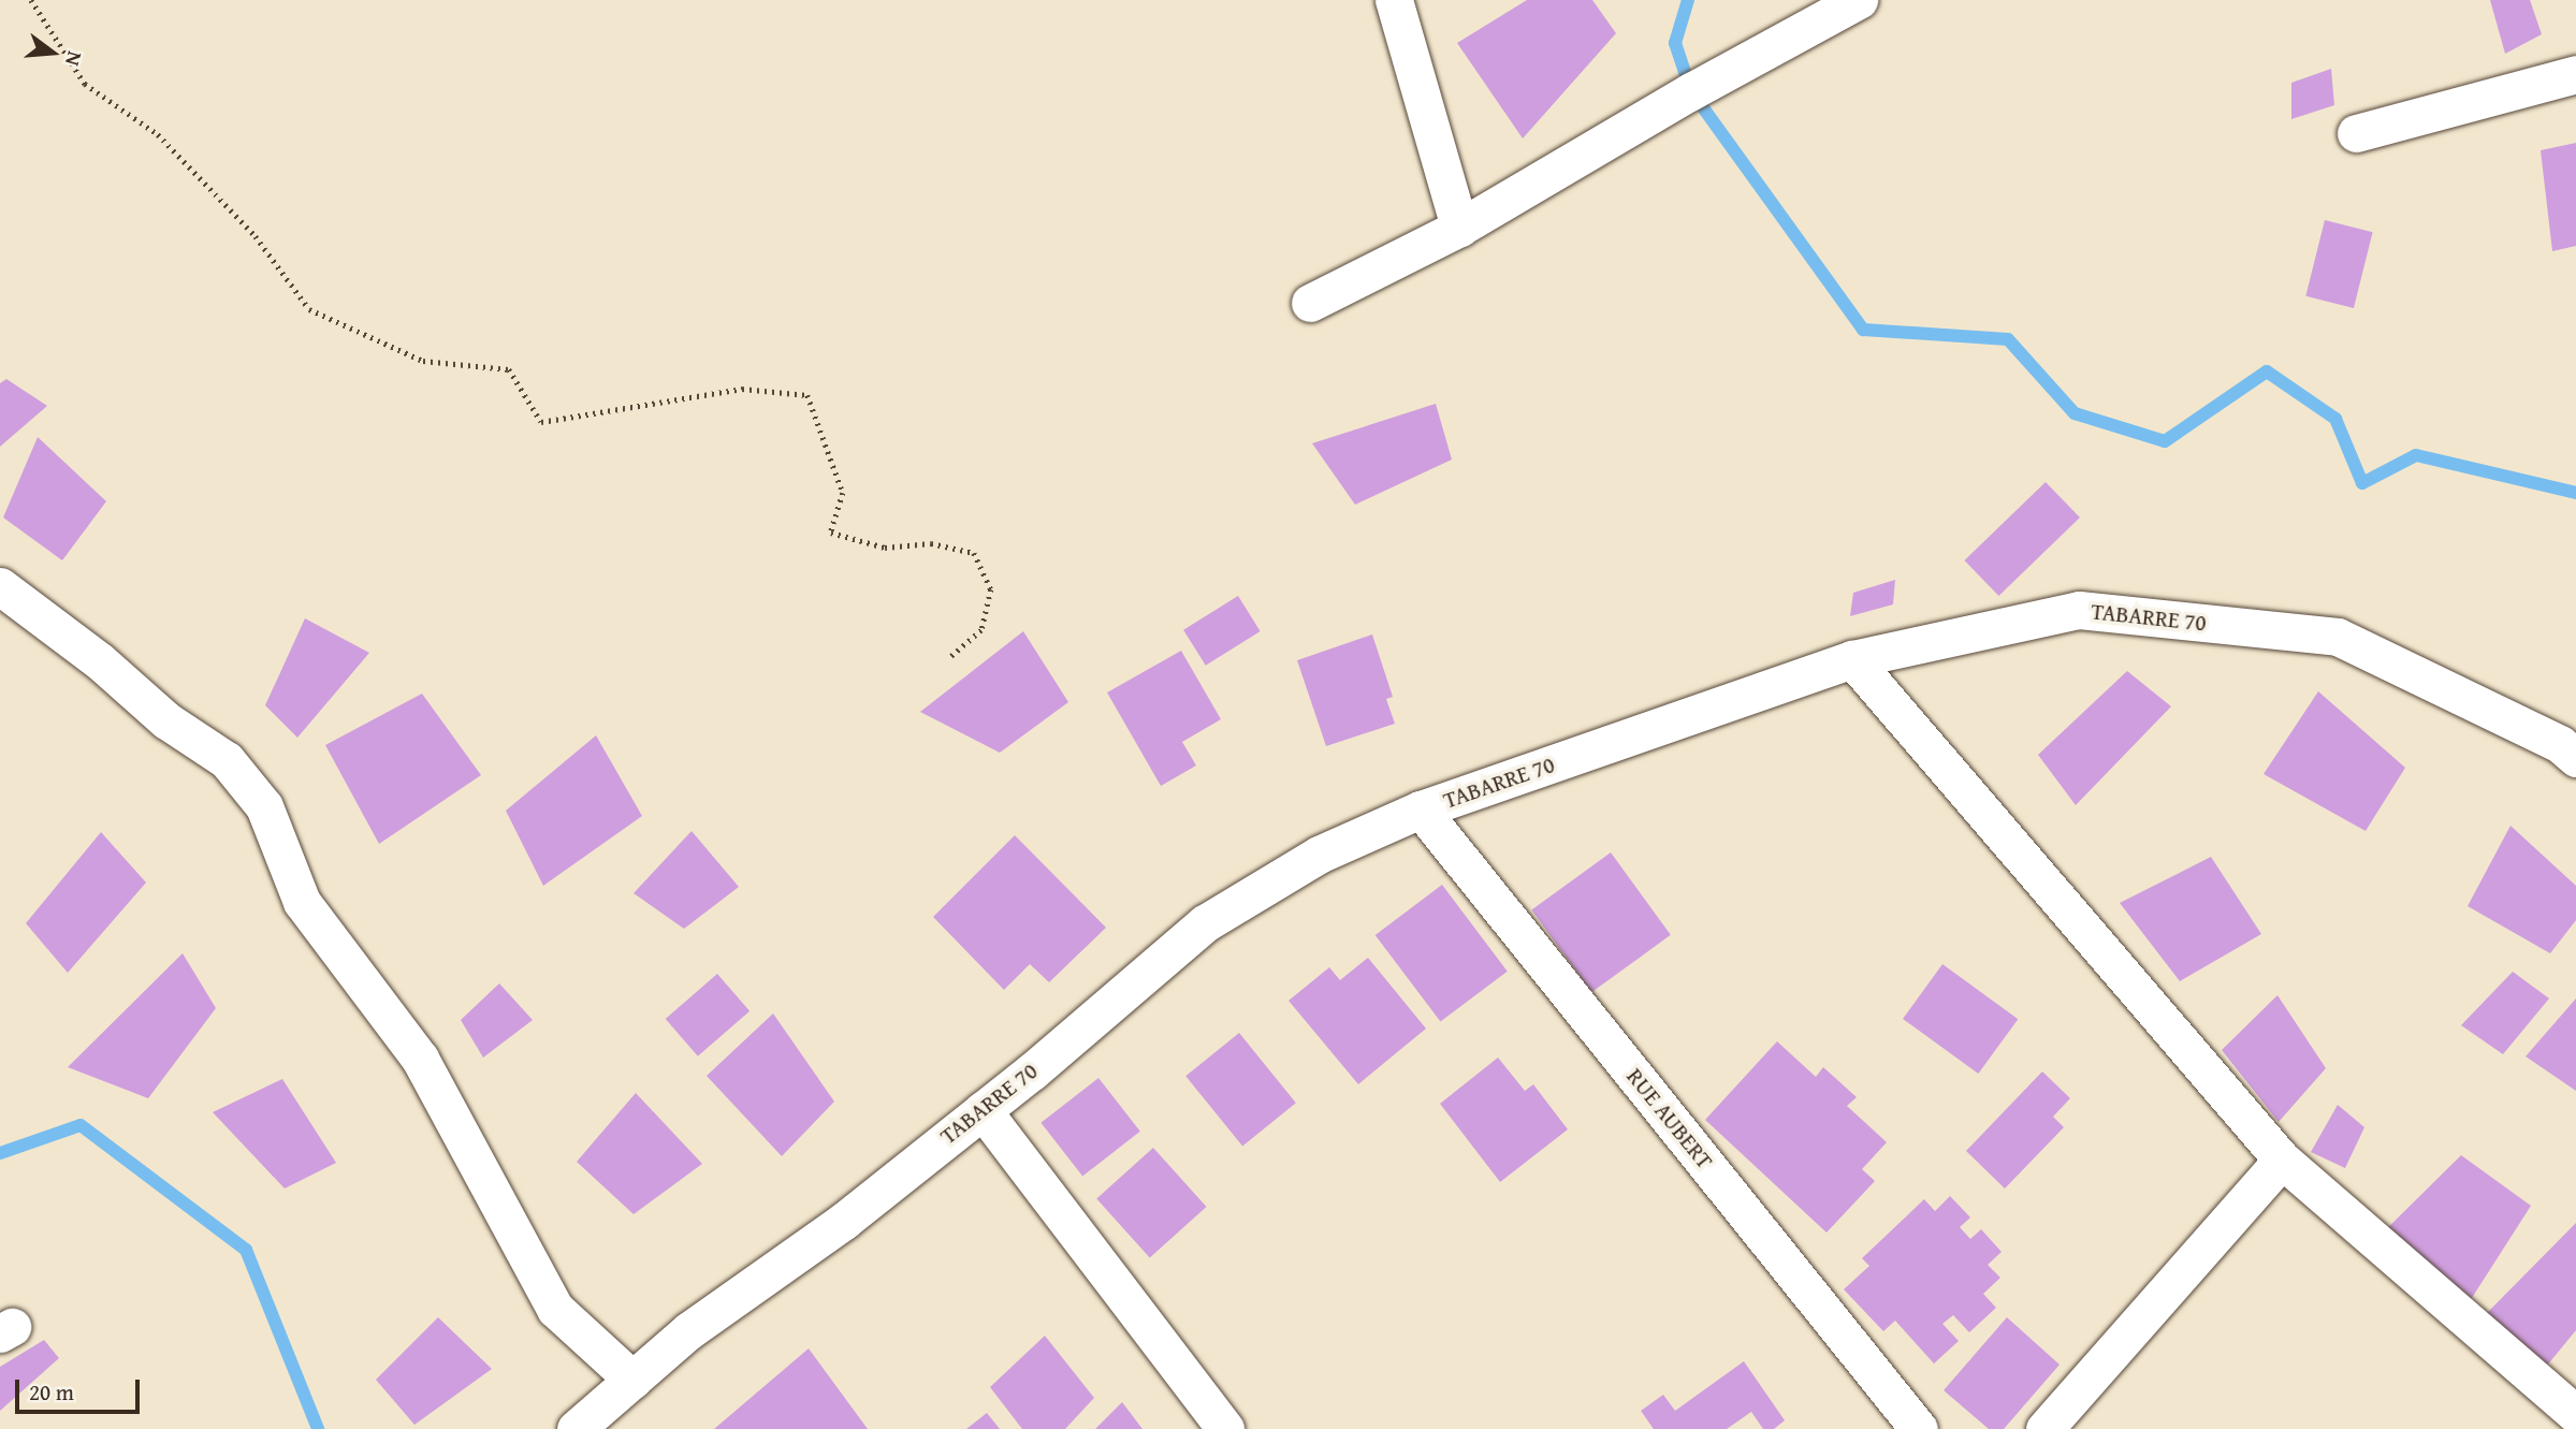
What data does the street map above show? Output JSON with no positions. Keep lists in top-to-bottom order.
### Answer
{
  "streets": {
    "street": ["TABARRE 70", "RUE AUBERT"]
  },
  "crossings": [
    ["TABARRE 70", "RUE AUBERT"]
  ],
  "scale_bar": "20 m",
  "north": "right"
}
